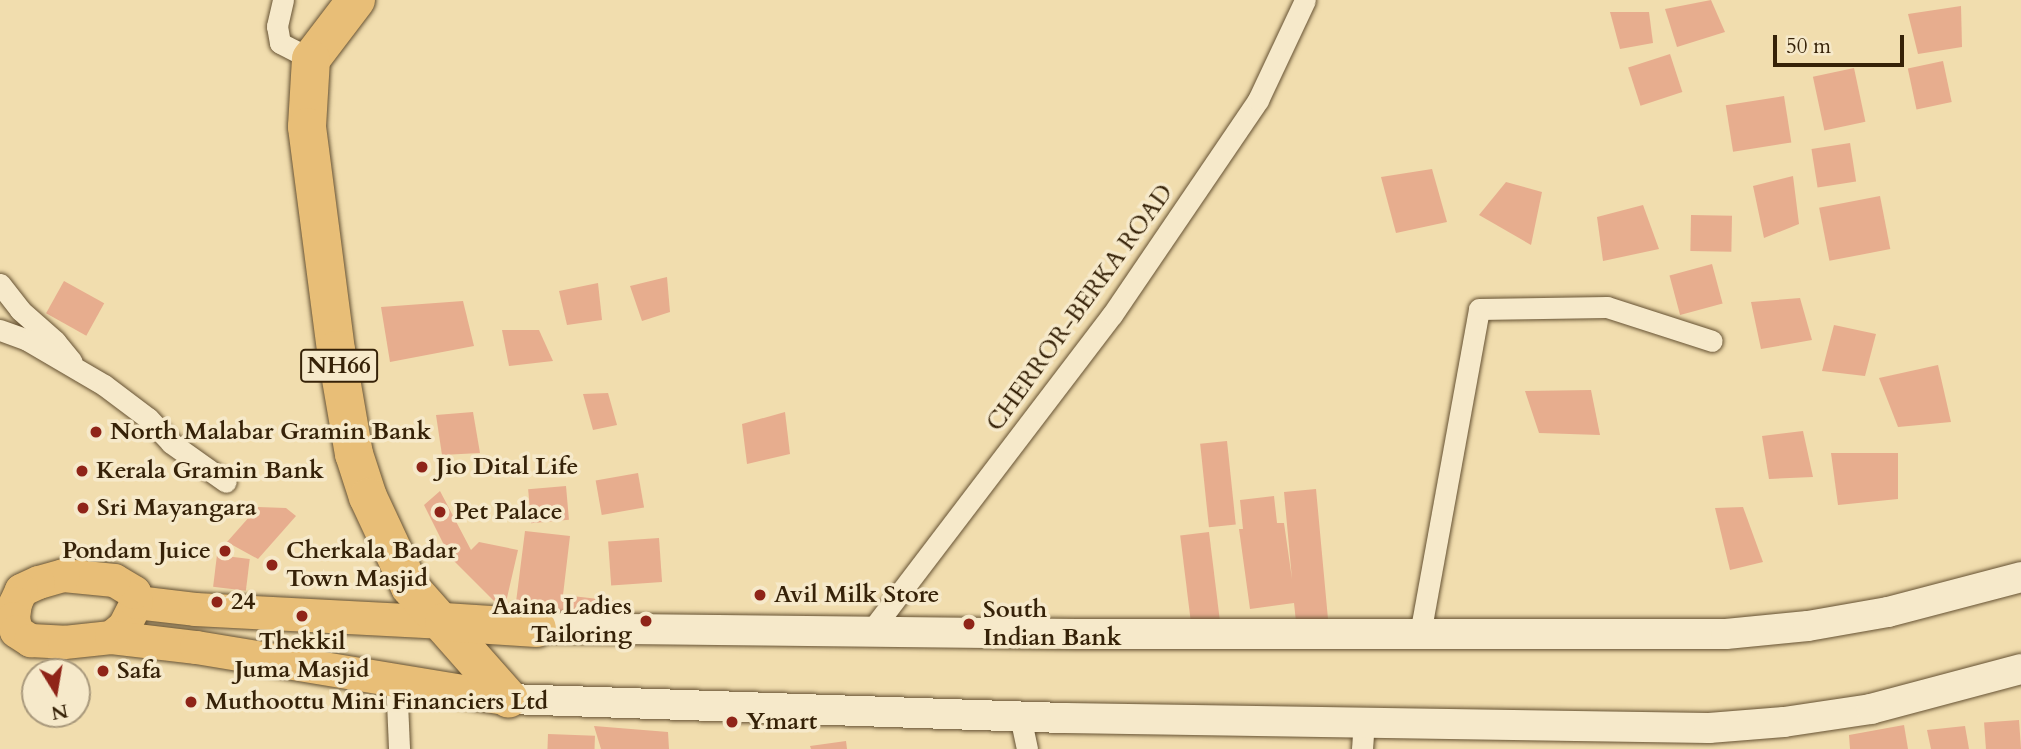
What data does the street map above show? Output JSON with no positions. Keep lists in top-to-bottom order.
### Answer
{
  "streets": {
    "highway": ["NH66"],
    "street": ["CHERROR-BERKA ROAD"]
  },
  "places": [
    "North Malabar Gramin Bank",
    "Jio Dital Life",
    "Kerala Gramin Bank",
    "Sri Mayangara",
    "Pet Palace",
    "Pondam Juice",
    "Cherkala Badar Town Masjid",
    "Avil Milk Store",
    "24",
    "Thekkil Juma Masjid",
    "Aaina Ladies Tailoring",
    "South Indian Bank",
    "Safa",
    "Muthoottu Mini Financiers Ltd",
    "Ymart"
  ],
  "scale_bar": "50 m",
  "north": "bottom"
}
